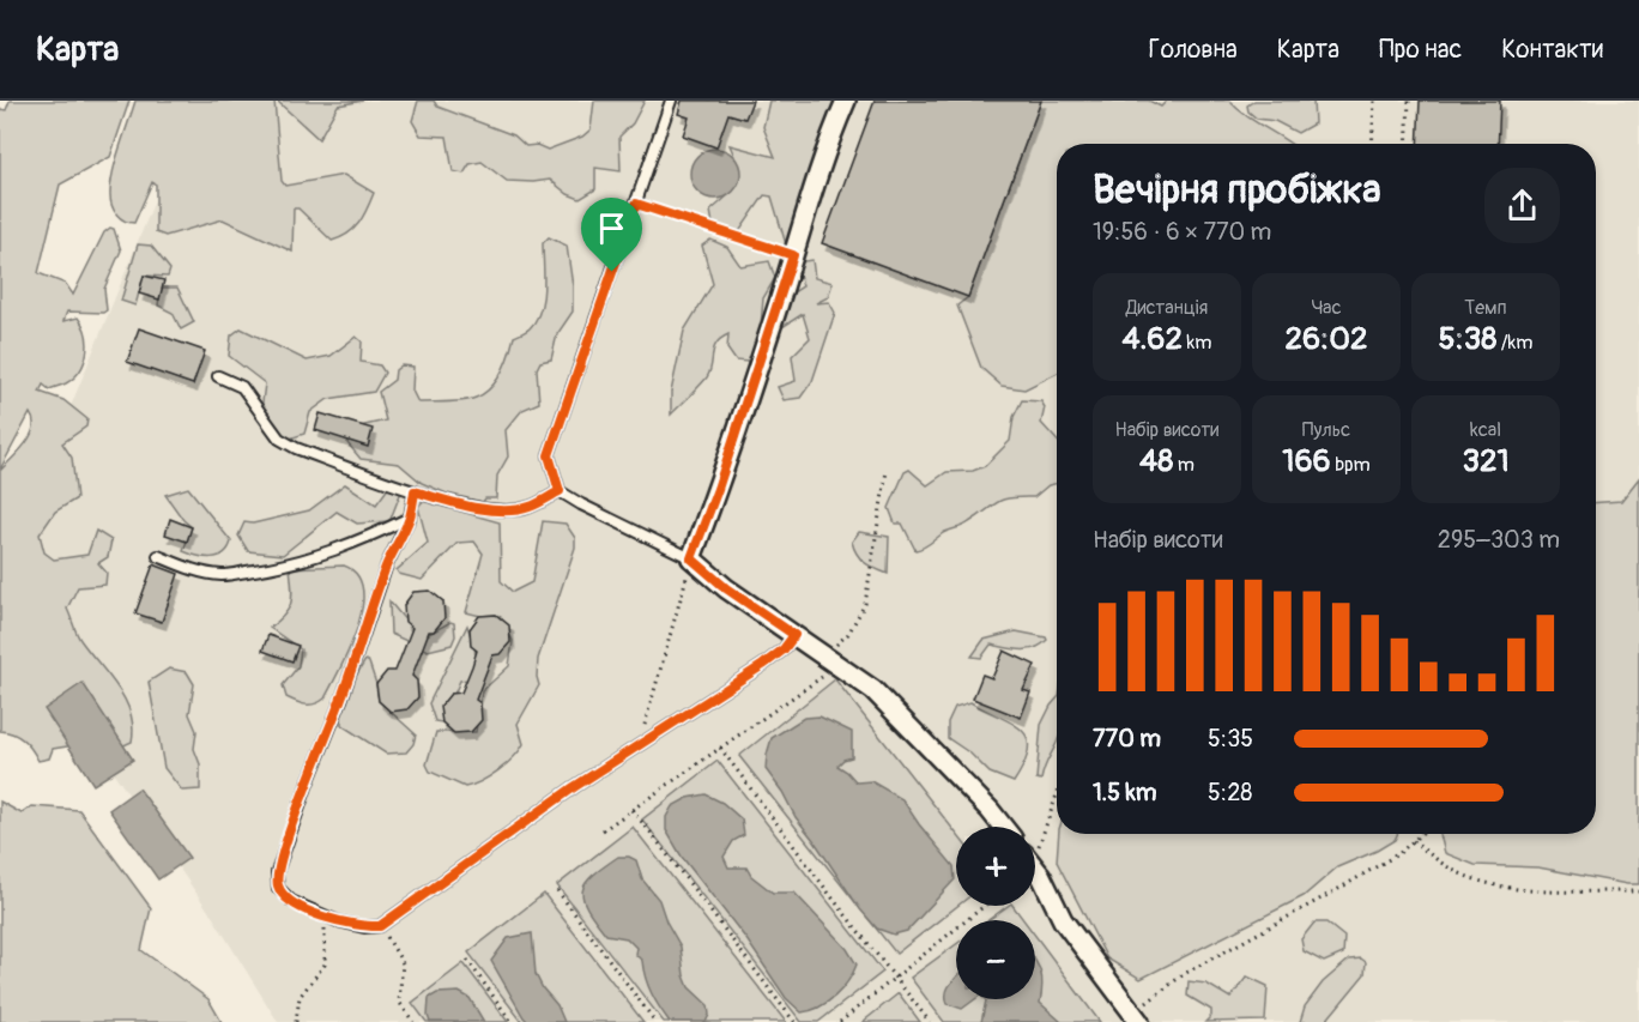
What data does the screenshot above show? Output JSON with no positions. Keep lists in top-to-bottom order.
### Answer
{
  "page": {
    "header": "Карта",
    "nav": [
      "Головна",
      "Карта",
      "Про нас",
      "Контакти"
    ],
    "heading": ["Вечірня пробіжка", "19:56 · 6 × 770 m"],
    "stats": [
      ["Дистанція", "4.62 km"],
      ["Час", "26:02"],
      ["Темп", "5:38 /km"],
      ["Набір висоти", "48 m"],
      ["Пульс", "166 bpm"],
      ["kcal", "321"]
    ],
    "chart": ["Набір висоти", "295–303 m"],
    "list": [
      {
        "name": "770 m",
        "note": "5:35"
      },
      {
        "name": "1.5 km",
        "note": "5:28"
      }
    ],
    "map_buttons": ["+", "−"]
  }
}
